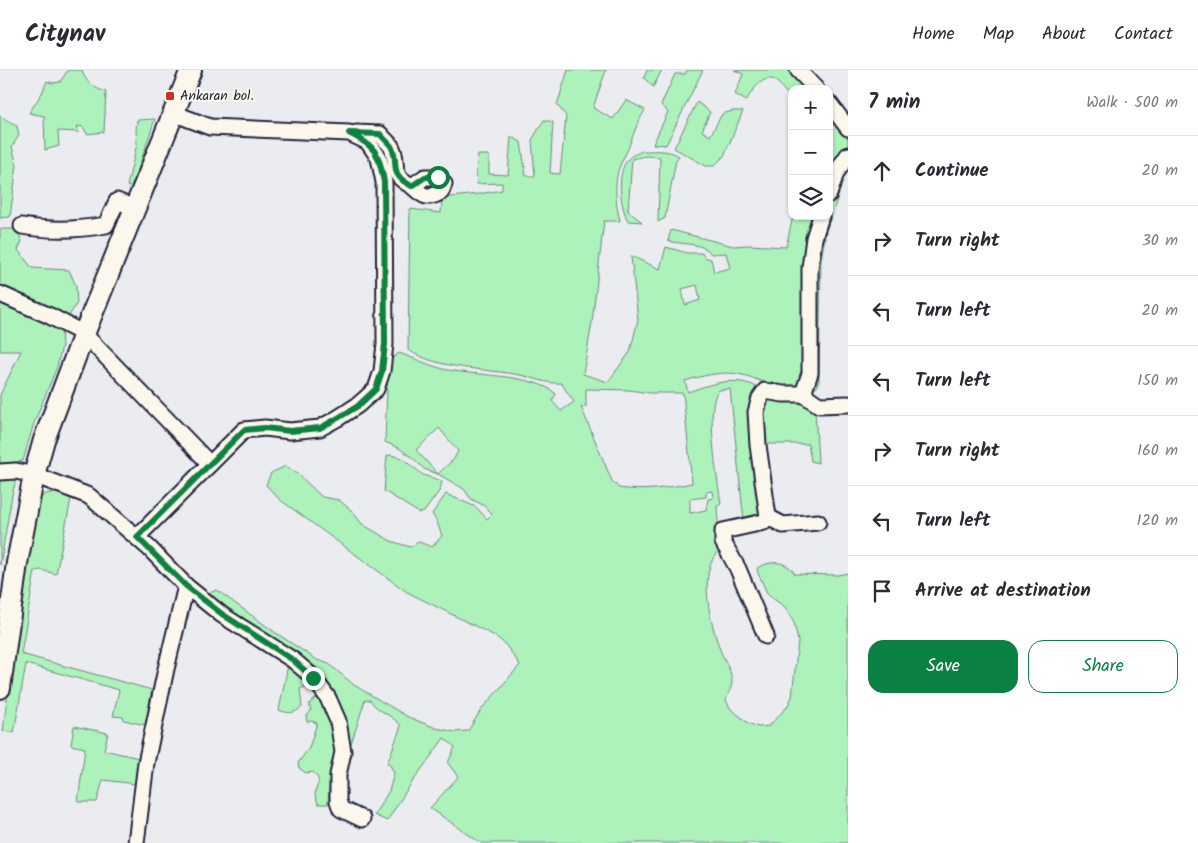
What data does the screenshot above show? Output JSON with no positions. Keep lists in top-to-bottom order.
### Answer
{
  "places": {
    "transit": ["Ankaran bol."]
  },
  "page": {
    "header": "Citynav",
    "nav": [
      "Home",
      "Map",
      "About",
      "Contact"
    ],
    "heading": ["7 min", "Walk · 500 m"],
    "map_buttons": ["+", "−"],
    "list": [
      ["Continue", "20 m"],
      ["Turn right", "30 m"],
      ["Turn left", "20 m"],
      ["Turn left", "150 m"],
      ["Turn right", "160 m"],
      ["Turn left", "120 m"],
      "Arrive at destination"
    ],
    "buttons": ["Save", "Share"]
  }
}
